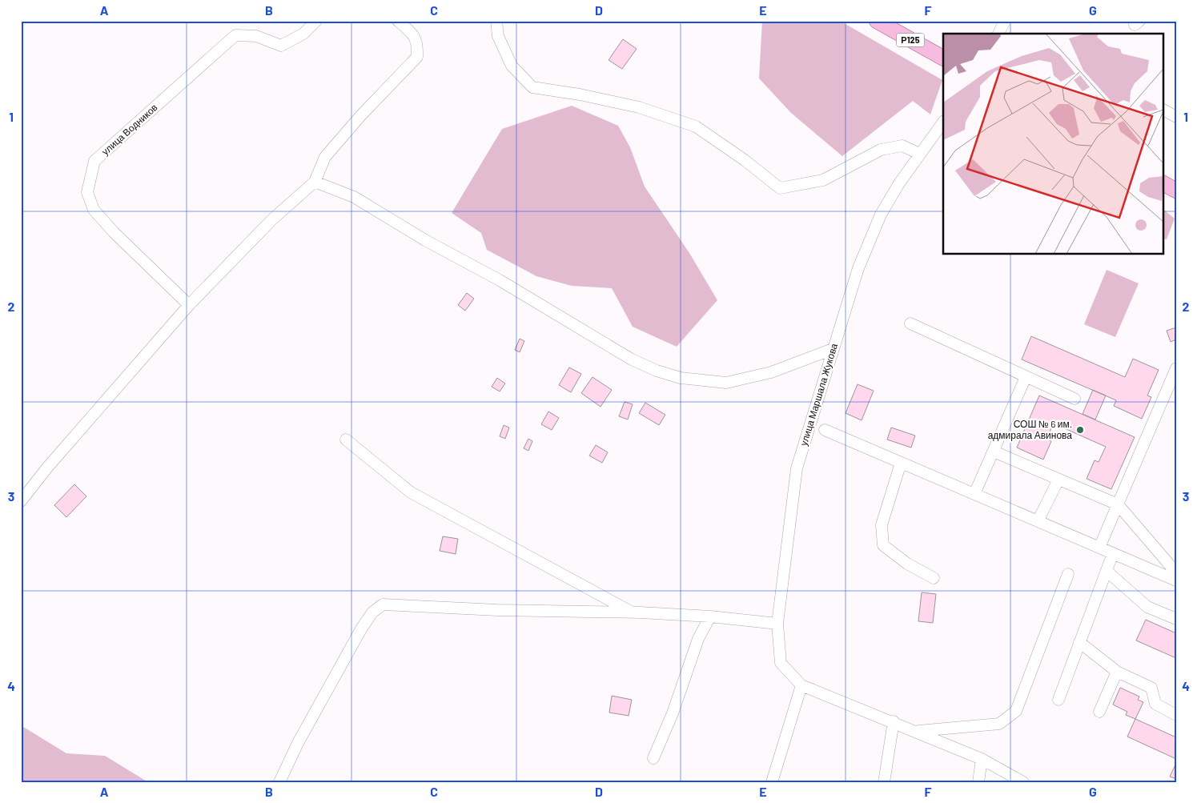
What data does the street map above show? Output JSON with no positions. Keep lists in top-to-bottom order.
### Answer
{
  "streets": {
    "main road": ["Р125"],
    "street": ["улица Водников", "улица Маршала Жукова"]
  },
  "places": ["СОШ № 6 им. адмирала Авинова"],
  "grid": {
    "columns": [
      "A",
      "B",
      "C",
      "D",
      "E",
      "F",
      "G"
    ],
    "rows": [
      "1",
      "2",
      "3",
      "4"
    ]
  }
}
